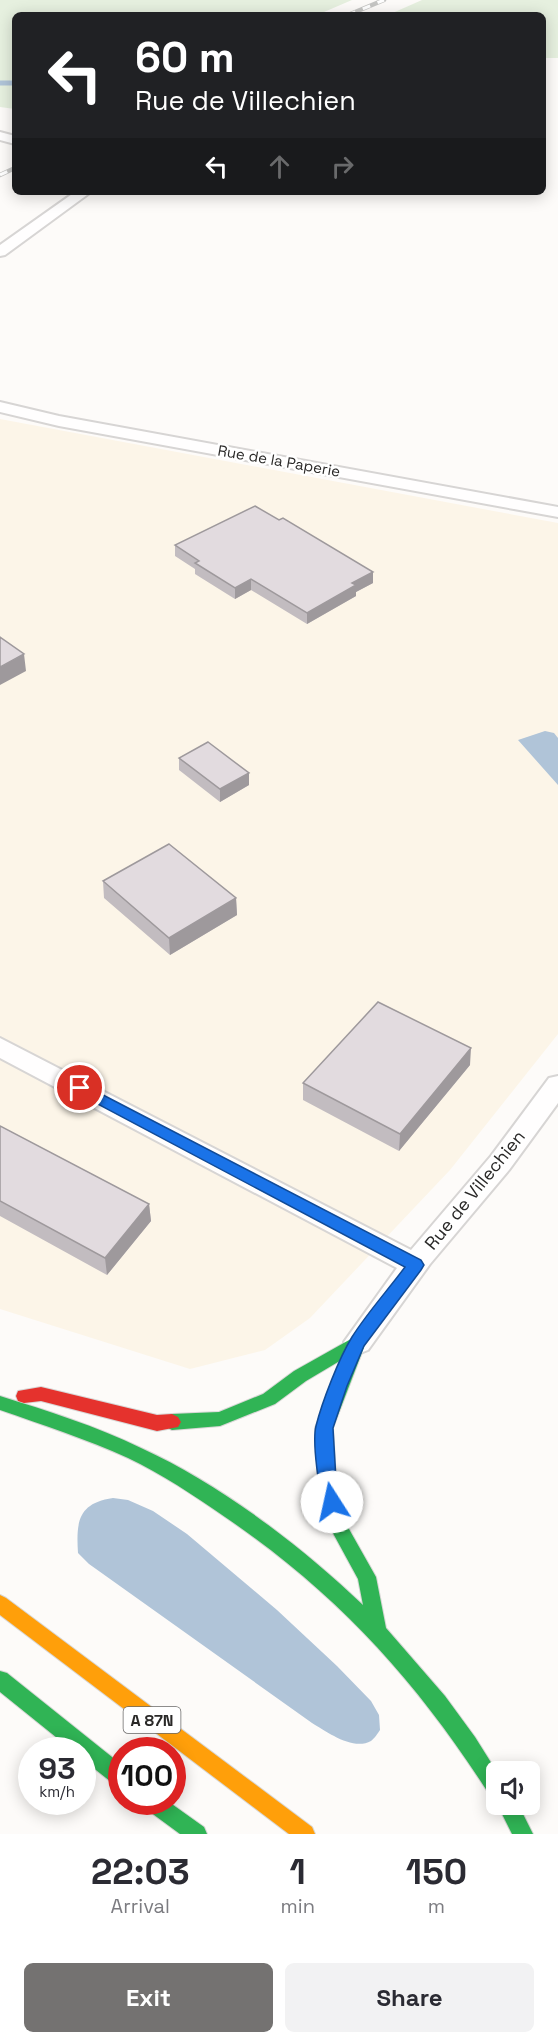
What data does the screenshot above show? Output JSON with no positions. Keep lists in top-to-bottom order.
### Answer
{
  "streets": {
    "highway": ["A 87N"],
    "street": ["Rue de la Paperie", "Rue de Villechien"]
  },
  "page": {
    "turn": ["60 m", "Rue de Villechien"],
    "speed": "93 km/h",
    "limit": "100",
    "eta": [
      "22:03",
      "Arrival",
      "1",
      "min",
      "150",
      "m"
    ],
    "buttons": ["Exit", "Share"]
  }
}
